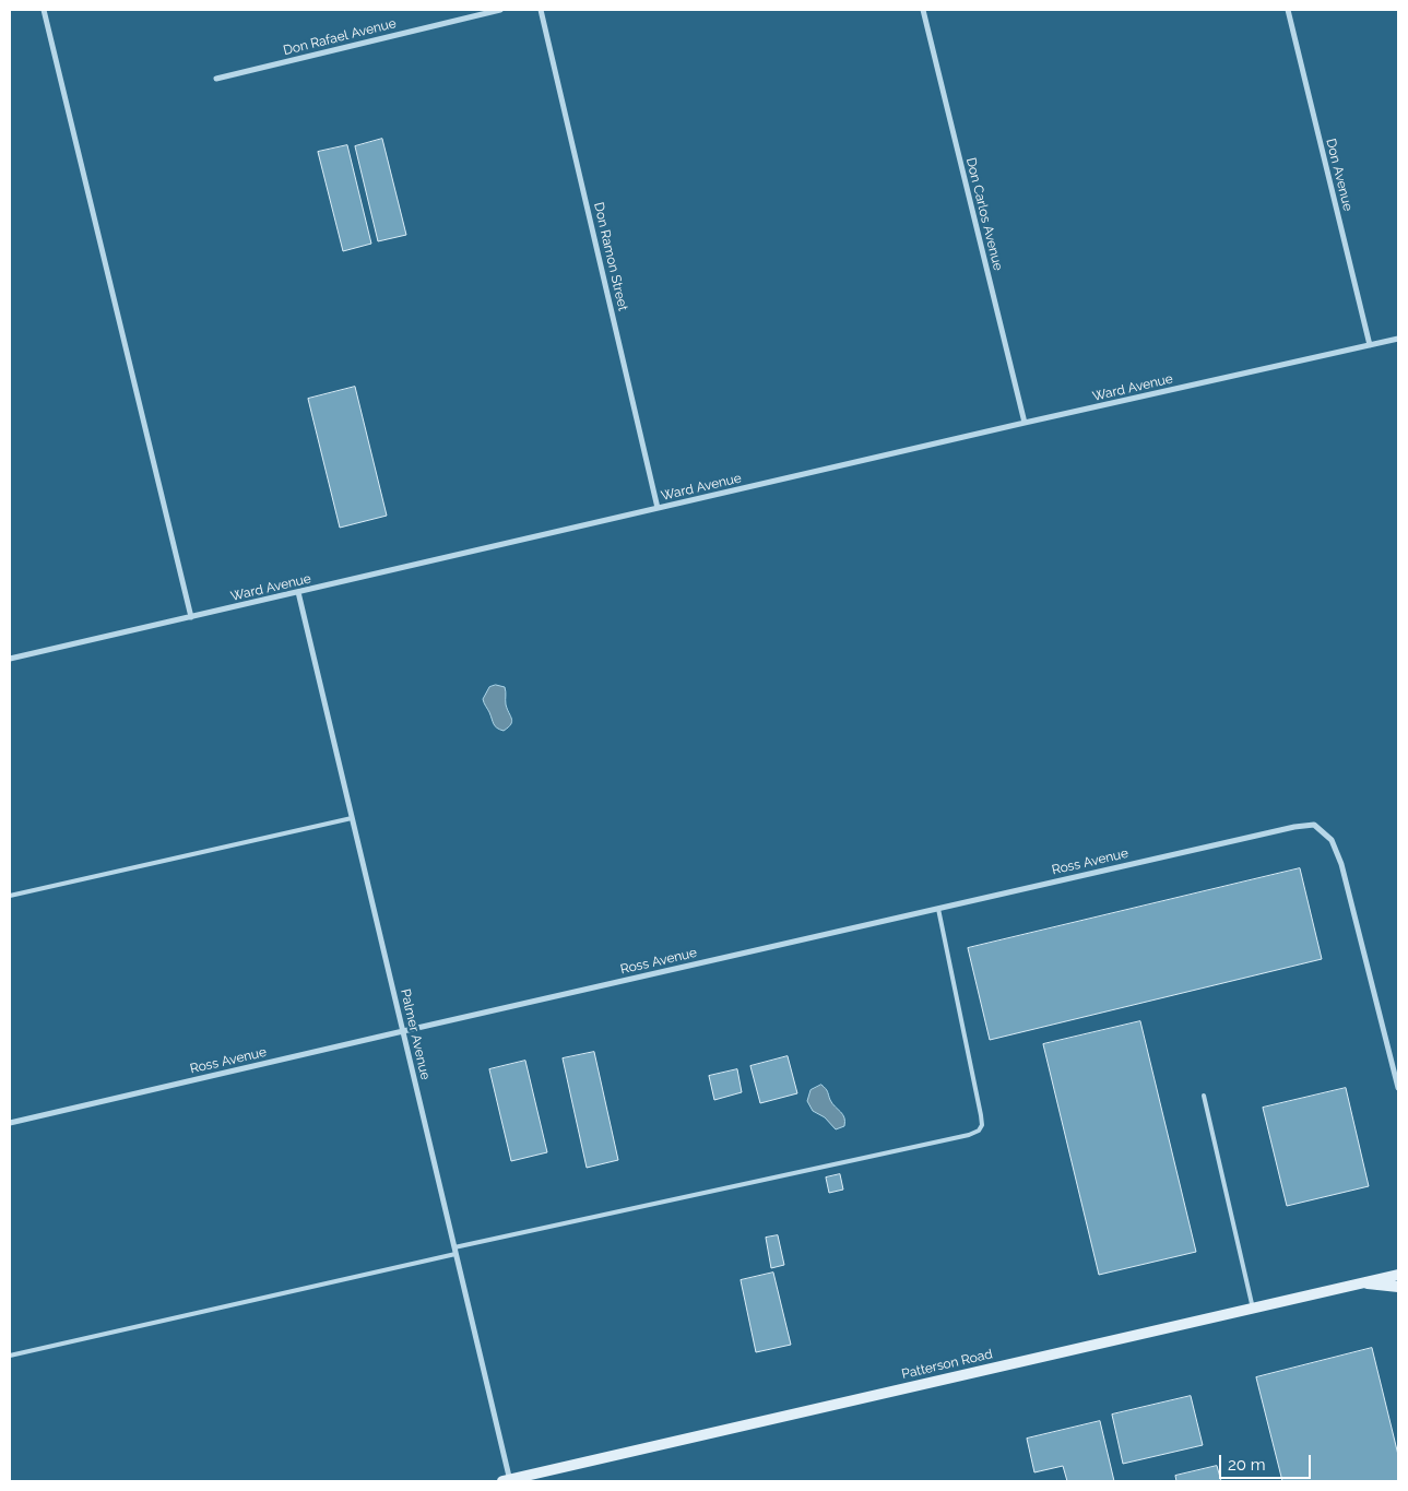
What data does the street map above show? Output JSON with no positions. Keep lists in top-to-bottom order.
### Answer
{
  "streets": {
    "main road": ["Patterson Road"],
    "street": [
      "Don Rafael Avenue",
      "Don Avenue",
      "Don Carlos Avenue",
      "Don Ramon Street",
      "Ward Avenue",
      "Ross Avenue",
      "Palmer Avenue"
    ]
  },
  "crossings": [
    ["Don Avenue", "Ward Avenue"],
    ["Don Carlos Avenue", "Ward Avenue"],
    ["Don Ramon Street", "Ward Avenue"],
    ["Ward Avenue", "Palmer Avenue"],
    ["Ross Avenue", "Palmer Avenue"],
    ["Palmer Avenue", "Patterson Road"]
  ],
  "scale_bar": "20 m"
}
